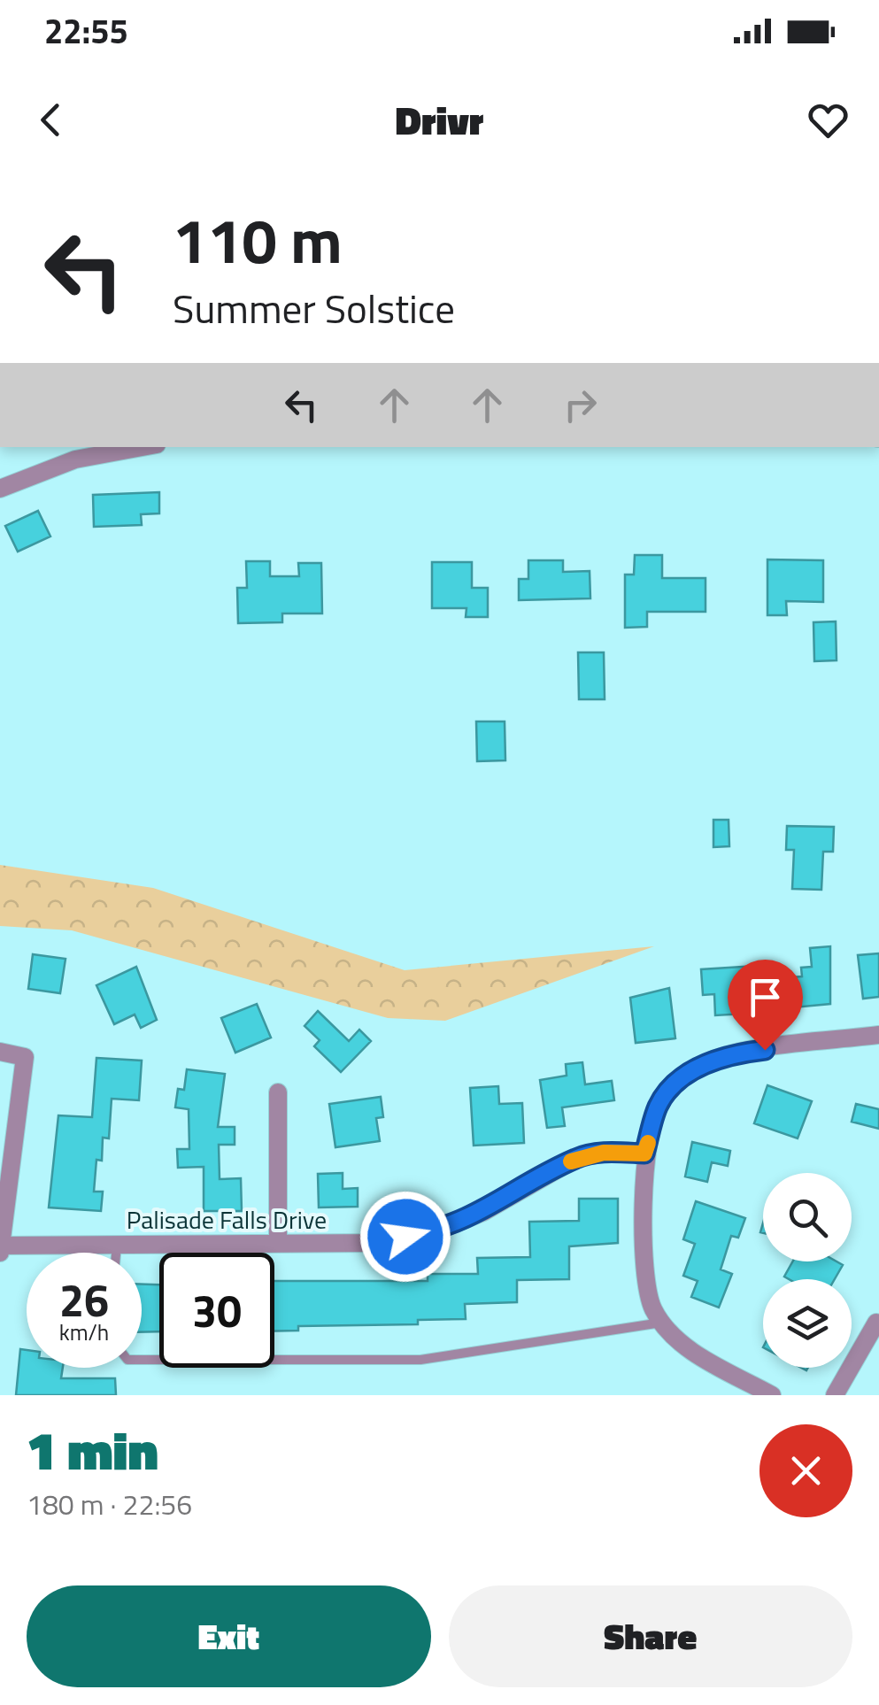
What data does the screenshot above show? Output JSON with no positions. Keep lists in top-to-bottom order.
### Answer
{
  "streets": {
    "street": ["Palisade Falls Drive"]
  },
  "page": {
    "status": "22:55",
    "header": "Drivr",
    "turn": ["110 m", "Summer Solstice"],
    "speed": "26 km/h",
    "limit": "30",
    "heading": ["1 min", "180 m · 22:56"],
    "buttons": ["Exit", "Share"]
  }
}
